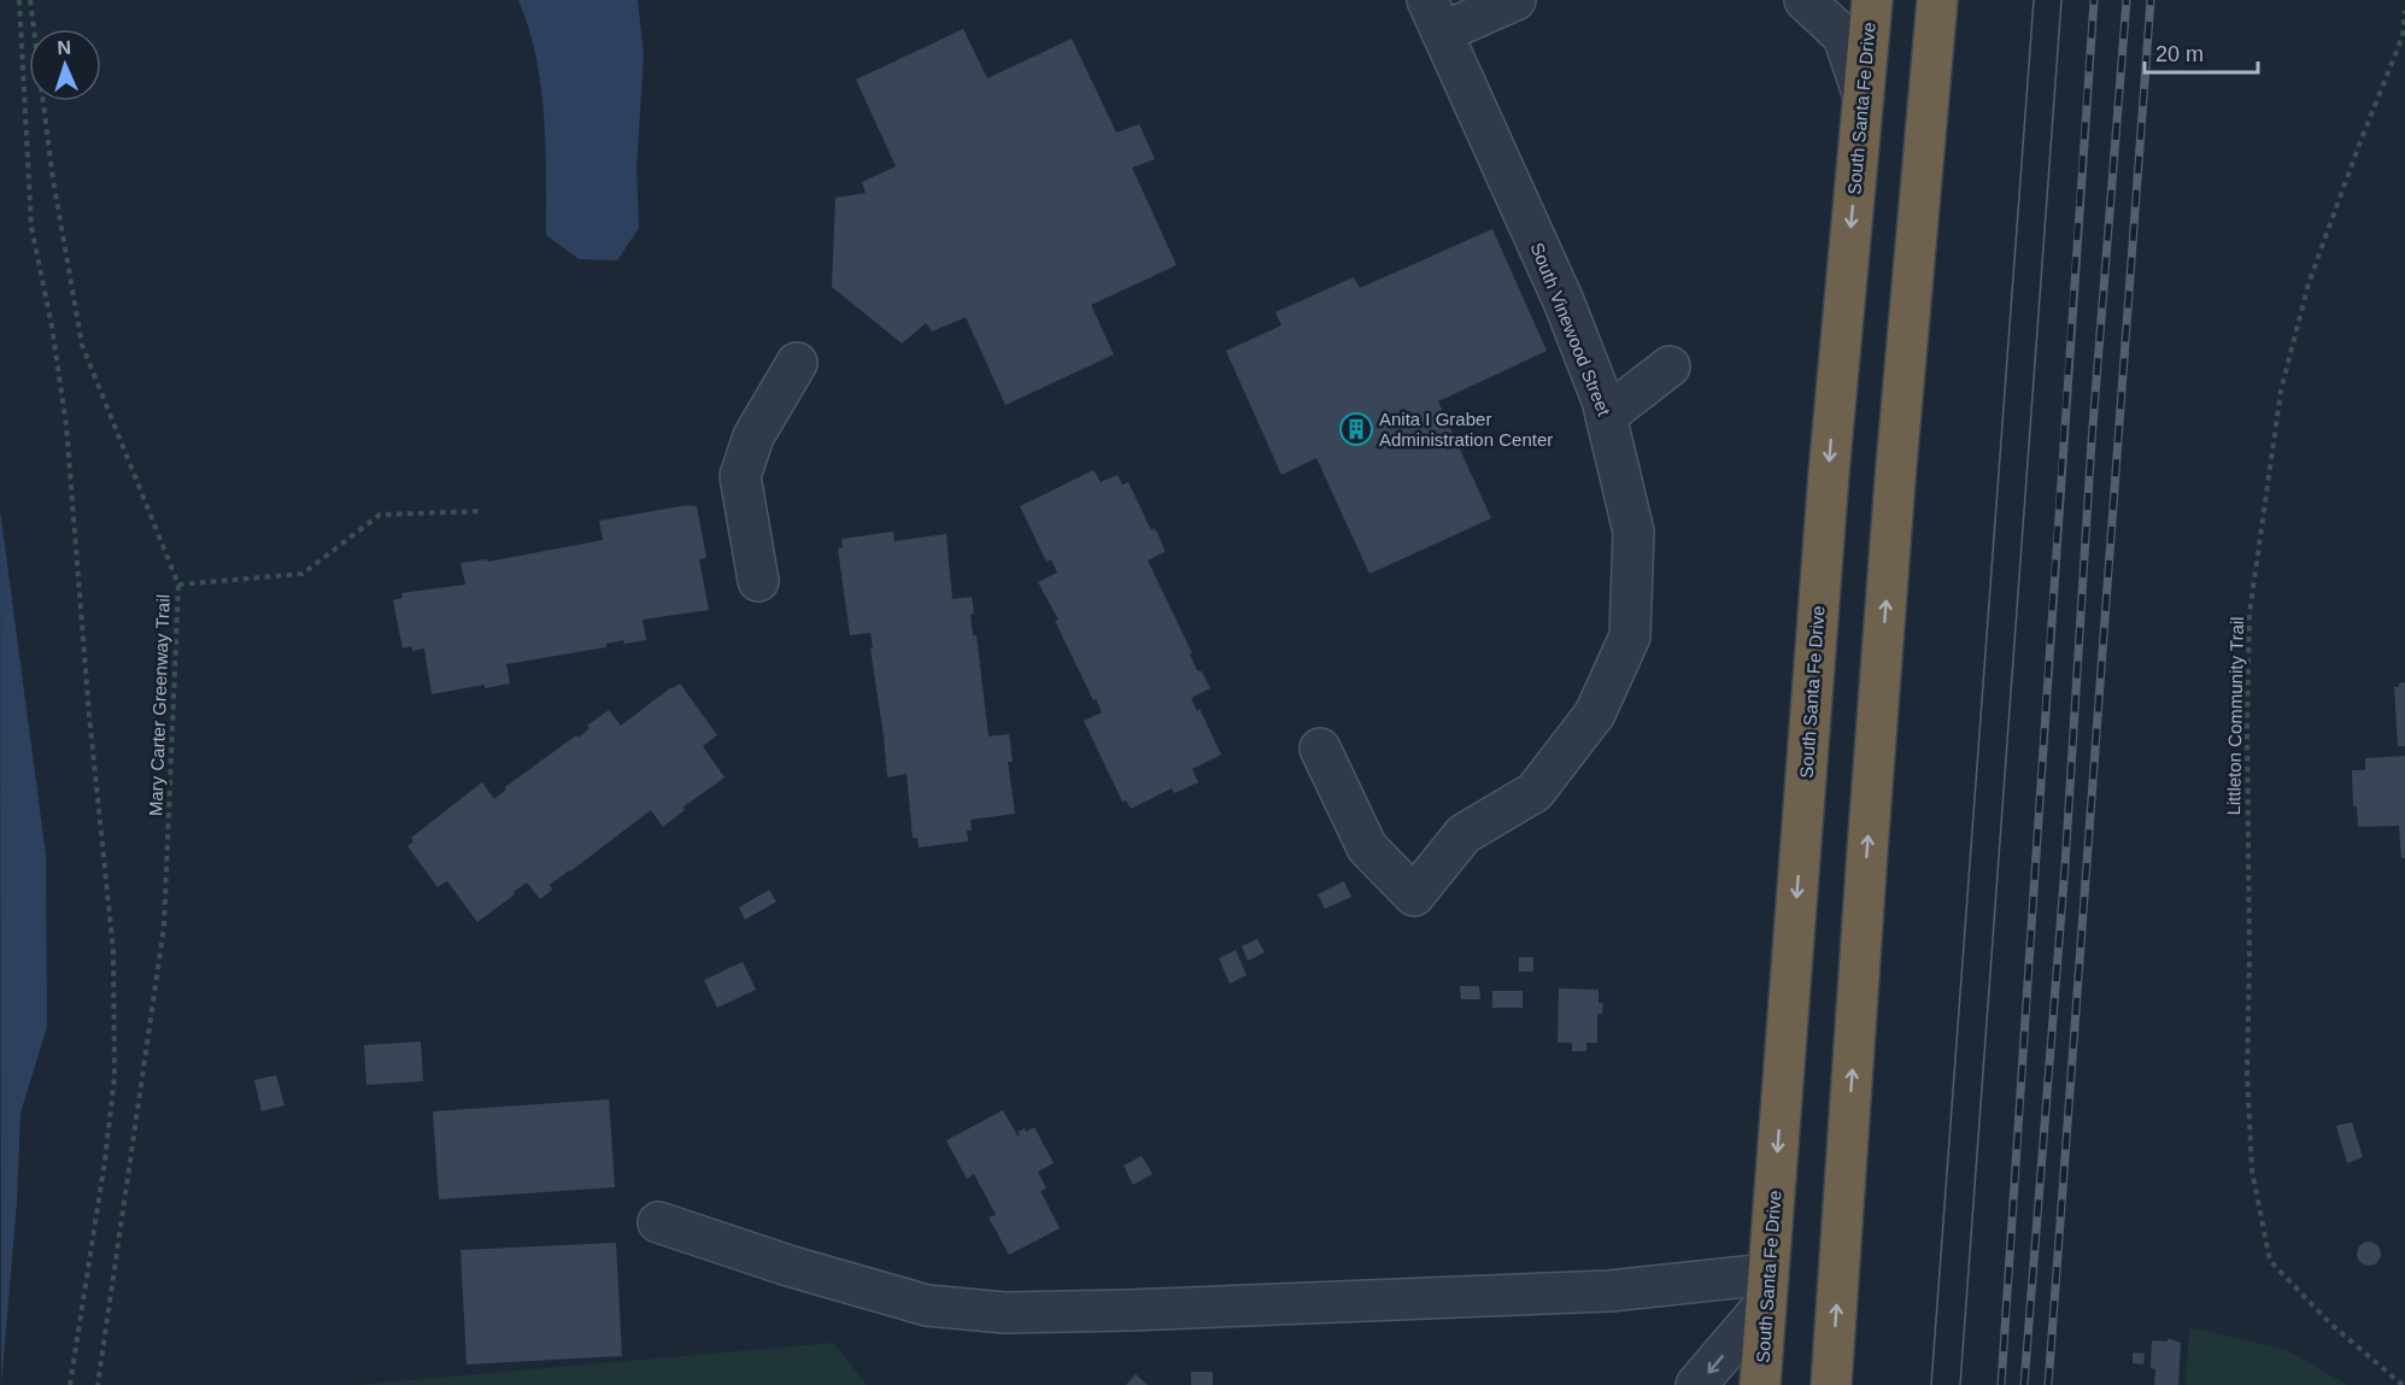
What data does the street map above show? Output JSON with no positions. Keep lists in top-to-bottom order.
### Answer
{
  "streets": {
    "highway": ["South Santa Fe Drive"],
    "street": ["South Vinewood Street"],
    "path": ["Mary Carter Greenway Trail", "Littleton Community Trail"]
  },
  "places": {
    "building": ["Anita I Graber Administration Center"]
  },
  "scale_bar": "20 m",
  "north": "top"
}
